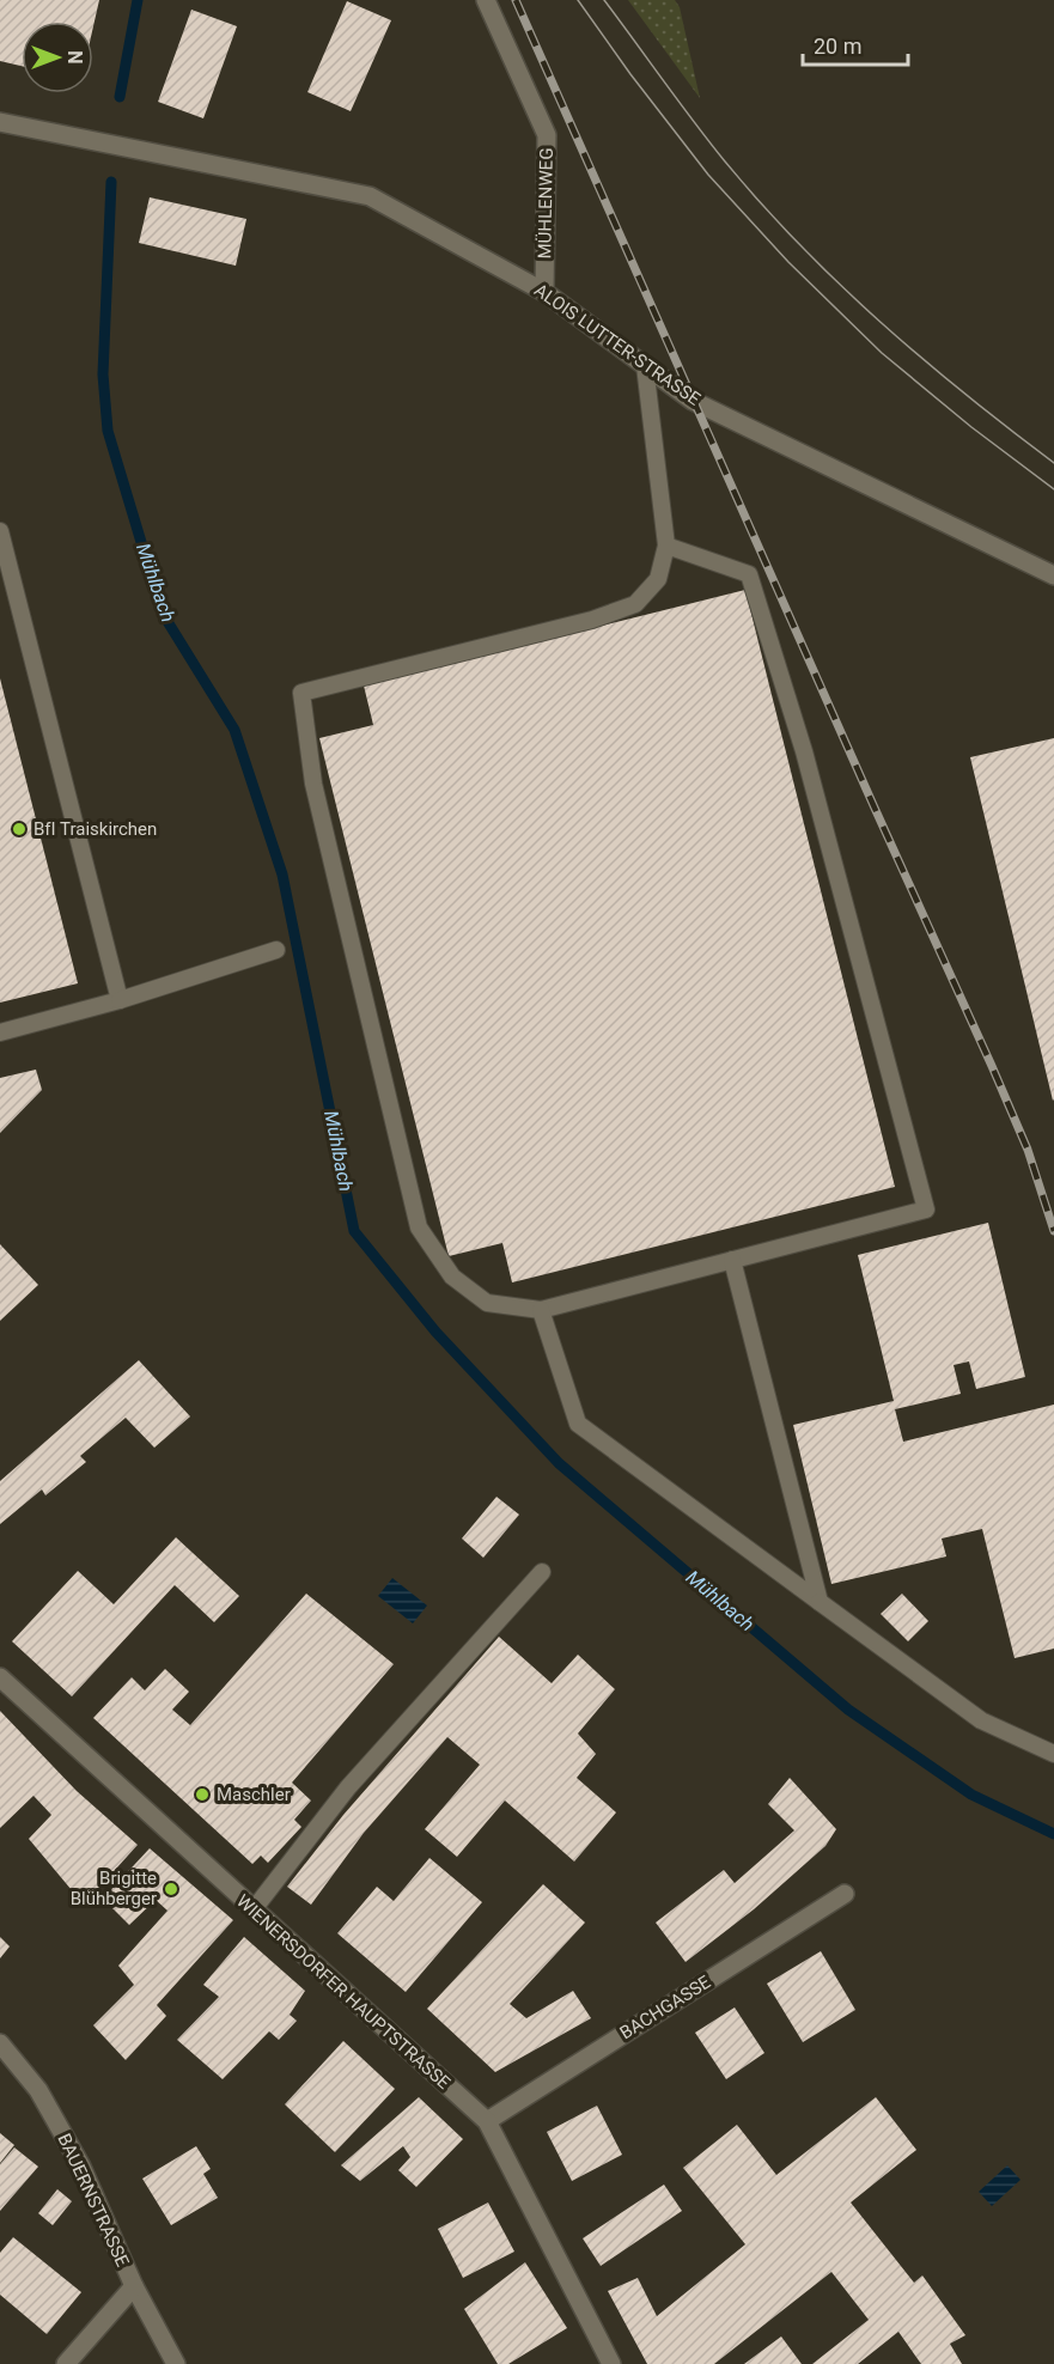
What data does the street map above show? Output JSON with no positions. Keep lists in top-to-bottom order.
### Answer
{
  "streets": {
    "street": [
      "MÜHLENWEG",
      "ALOIS LUTTER-STRASSE",
      "WIENERSDORFER HAUPTSTRASSE",
      "BACHGASSE",
      "BAUERNSTRASSE"
    ]
  },
  "crossings": [
    ["MÜHLENWEG", "ALOIS LUTTER-STRASSE"],
    ["WIENERSDORFER HAUPTSTRASSE", "BACHGASSE"]
  ],
  "water": ["Mühlbach"],
  "places": ["BfI Traiskirchen", "Maschler", "Brigitte Blühberger"],
  "scale_bar": "20 m",
  "north": "right"
}
